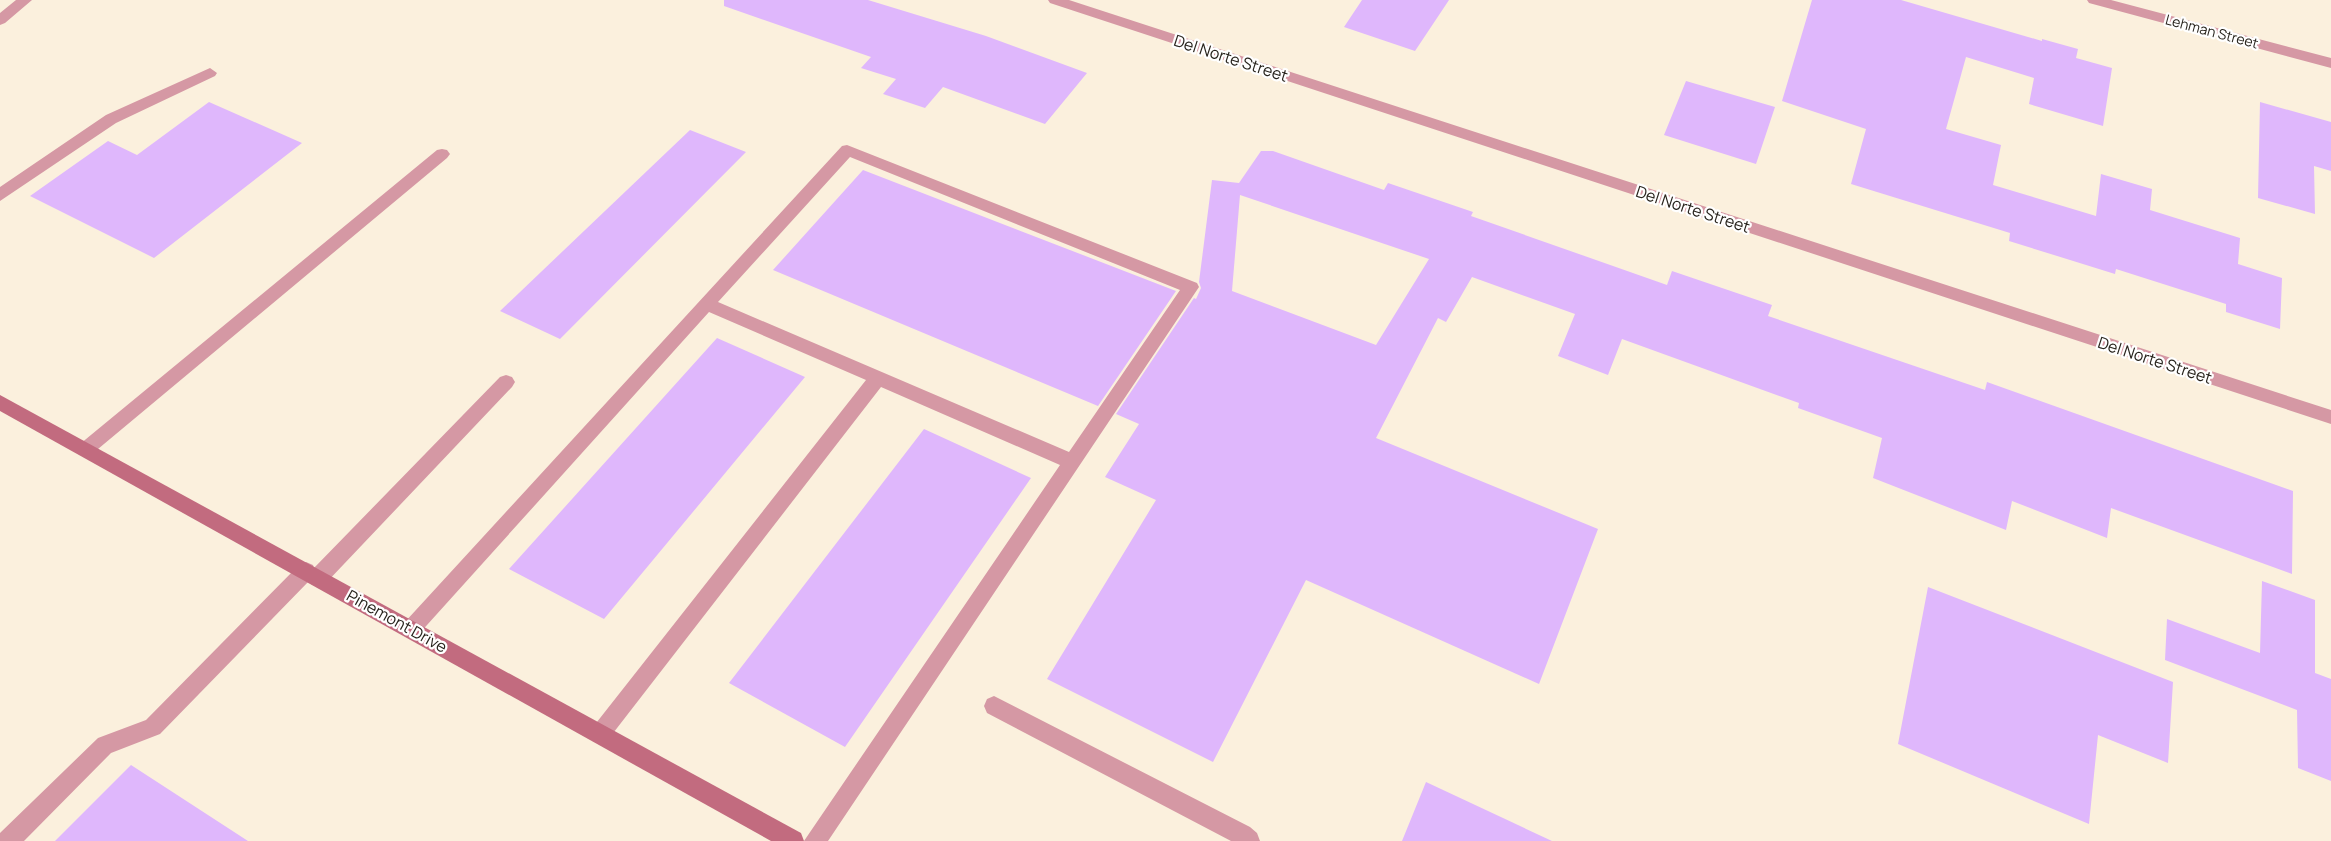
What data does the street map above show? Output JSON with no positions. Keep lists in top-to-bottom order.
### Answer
{
  "streets": {
    "main road": ["Pinemont Drive"],
    "street": ["Lehman Street", "Del Norte Street"]
  }
}
